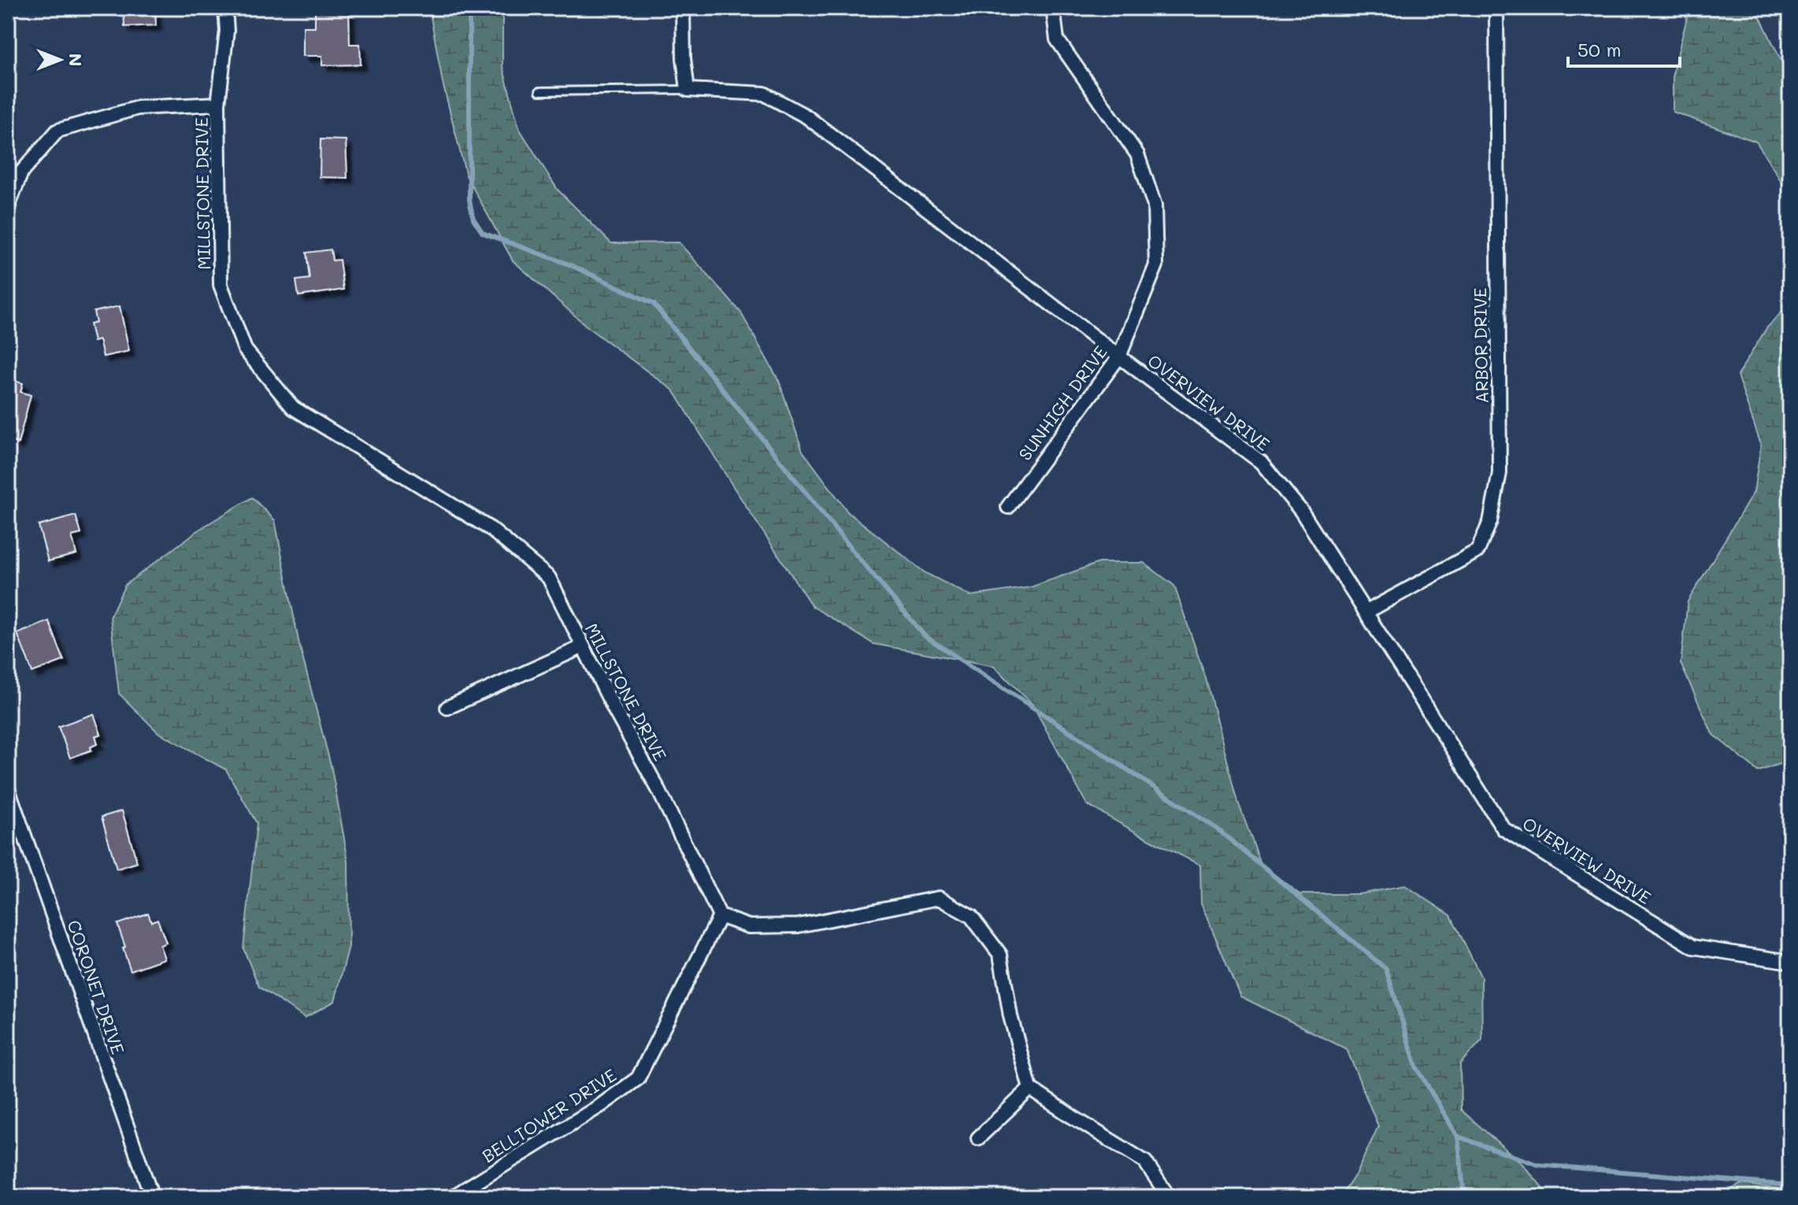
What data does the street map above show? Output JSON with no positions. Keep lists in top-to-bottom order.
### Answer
{
  "streets": {
    "street": [
      "MILLSTONE DRIVE",
      "ARBOR DRIVE",
      "OVERVIEW DRIVE",
      "SUNHIGH DRIVE",
      "CORONET DRIVE",
      "BELLTOWER DRIVE"
    ]
  },
  "crossings": [
    ["MILLSTONE DRIVE", "BELLTOWER DRIVE"],
    ["ARBOR DRIVE", "OVERVIEW DRIVE"],
    ["OVERVIEW DRIVE", "SUNHIGH DRIVE"]
  ],
  "scale_bar": "50 m",
  "north": "right"
}
